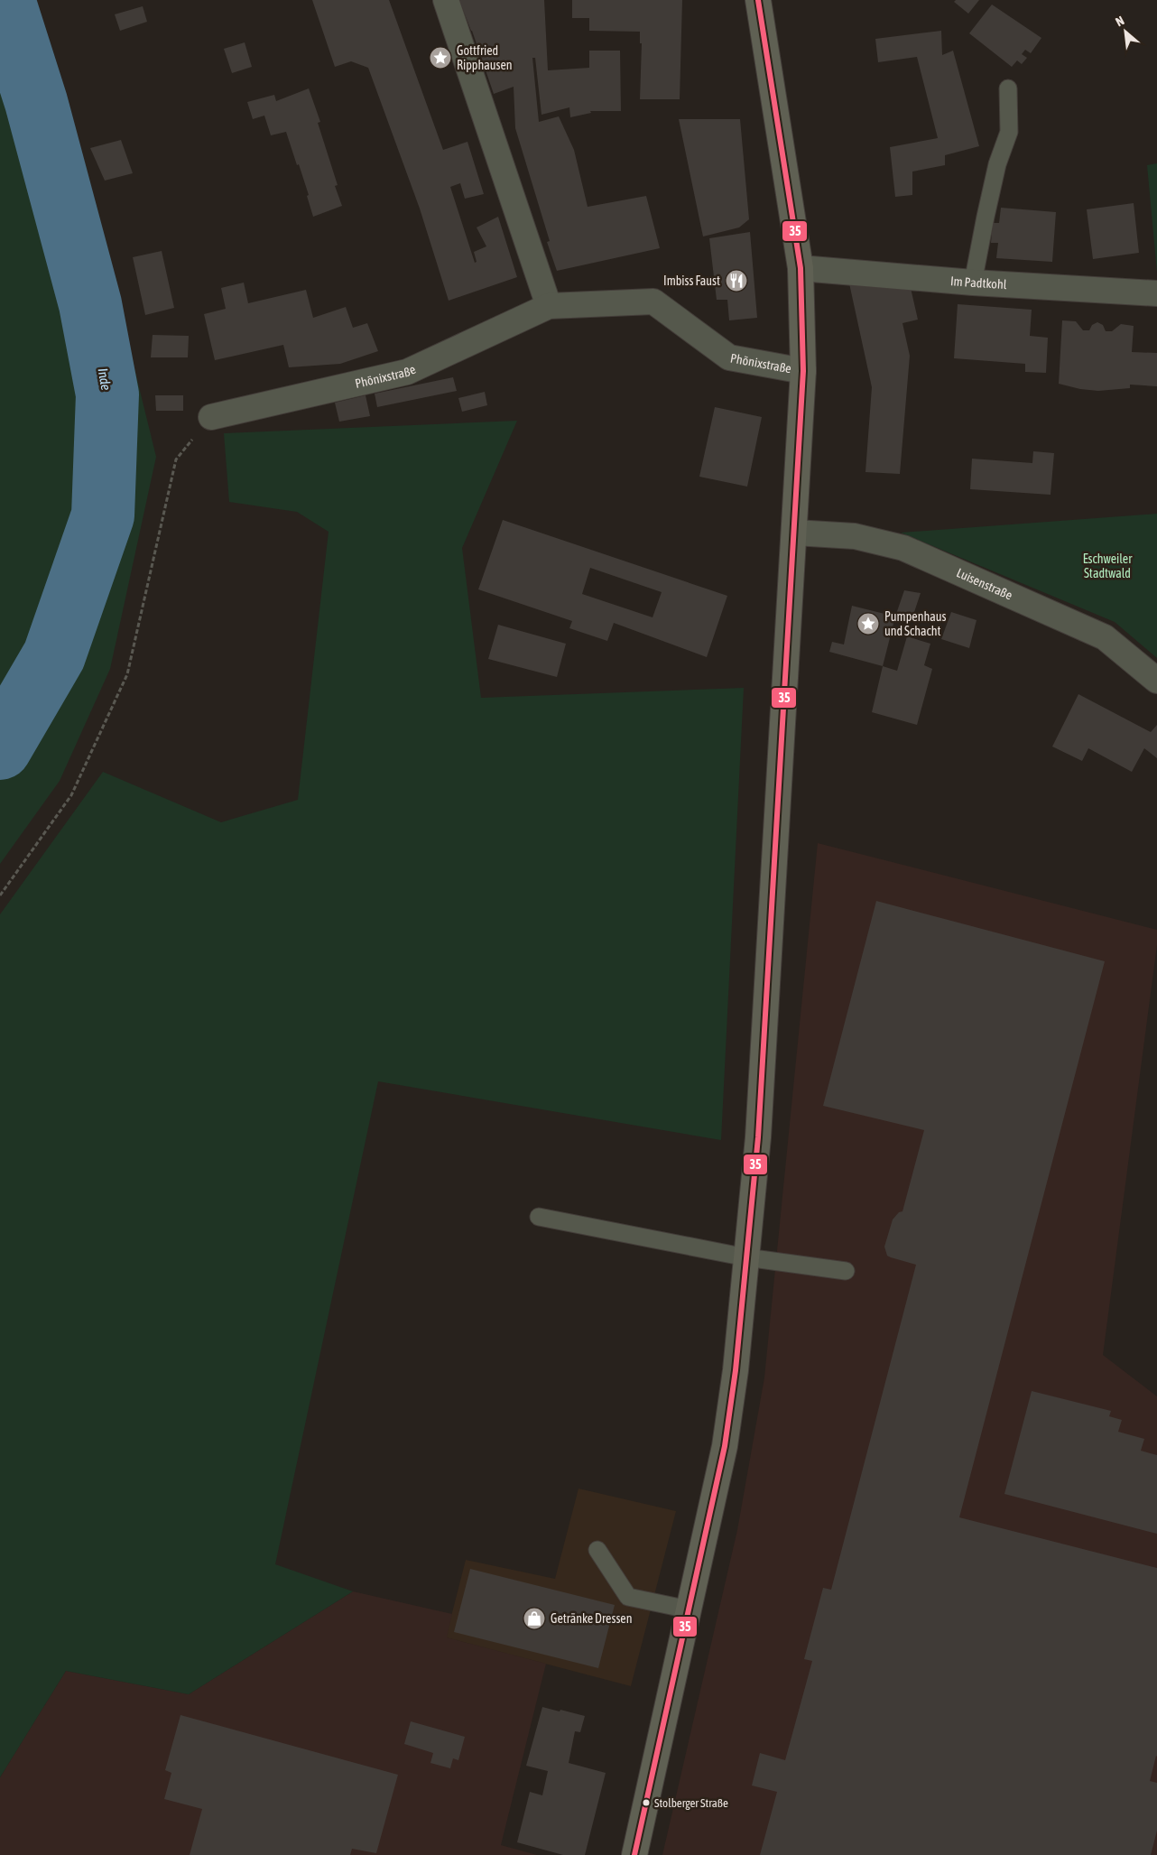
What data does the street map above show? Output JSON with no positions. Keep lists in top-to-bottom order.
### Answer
{
  "streets": {
    "street": ["Im Padtkohl", "Phönixstraße", "Luisenstraße"]
  },
  "water": ["Inde"],
  "parks": ["Eschweiler Stadtwald"],
  "places": {
    "place": ["Gottfried Ripphausen", "Pumpenhaus und Schacht"],
    "restaurant": ["Imbiss Faust"],
    "shop": ["Getränke Dressen"],
    "other": ["Stolberger Straße"]
  },
  "lines": ["transit line 35"],
  "north": "top left"
}
